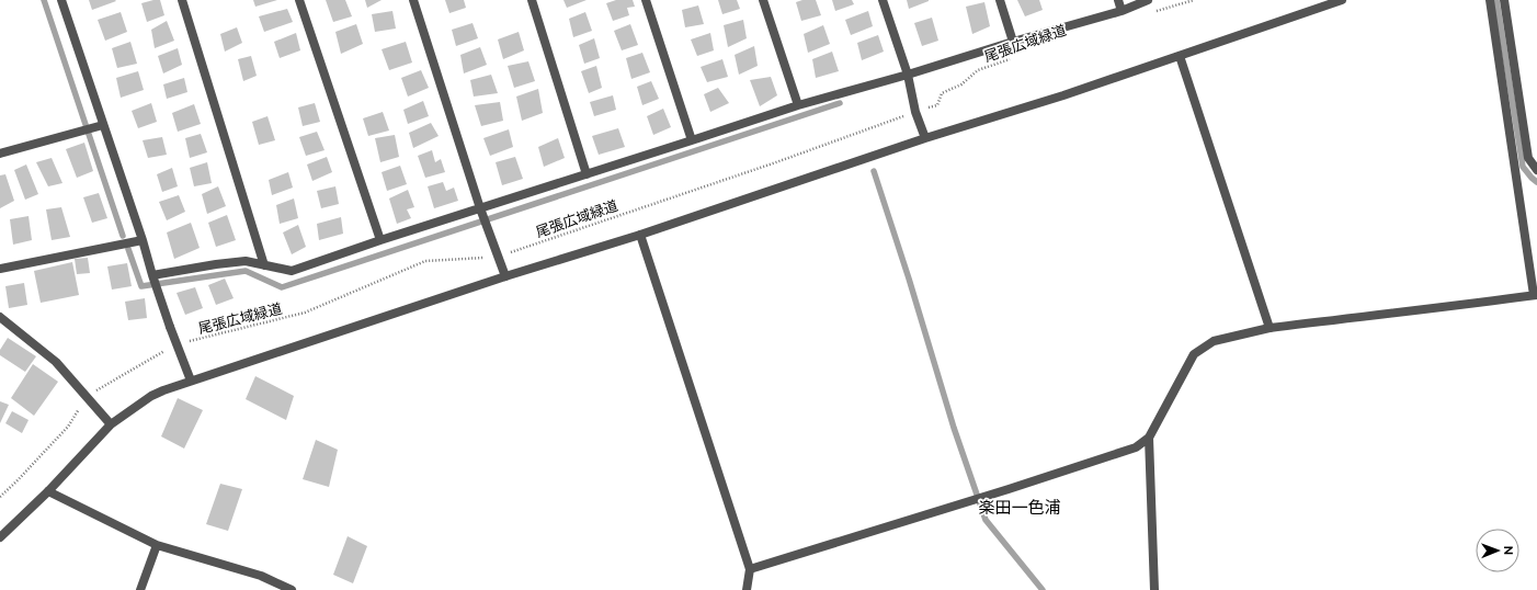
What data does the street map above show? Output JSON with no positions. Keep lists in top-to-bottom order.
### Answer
{
  "streets": {
    "path": ["尾張広域緑道"]
  },
  "districts": ["楽田一色浦"],
  "north": "right"
}
